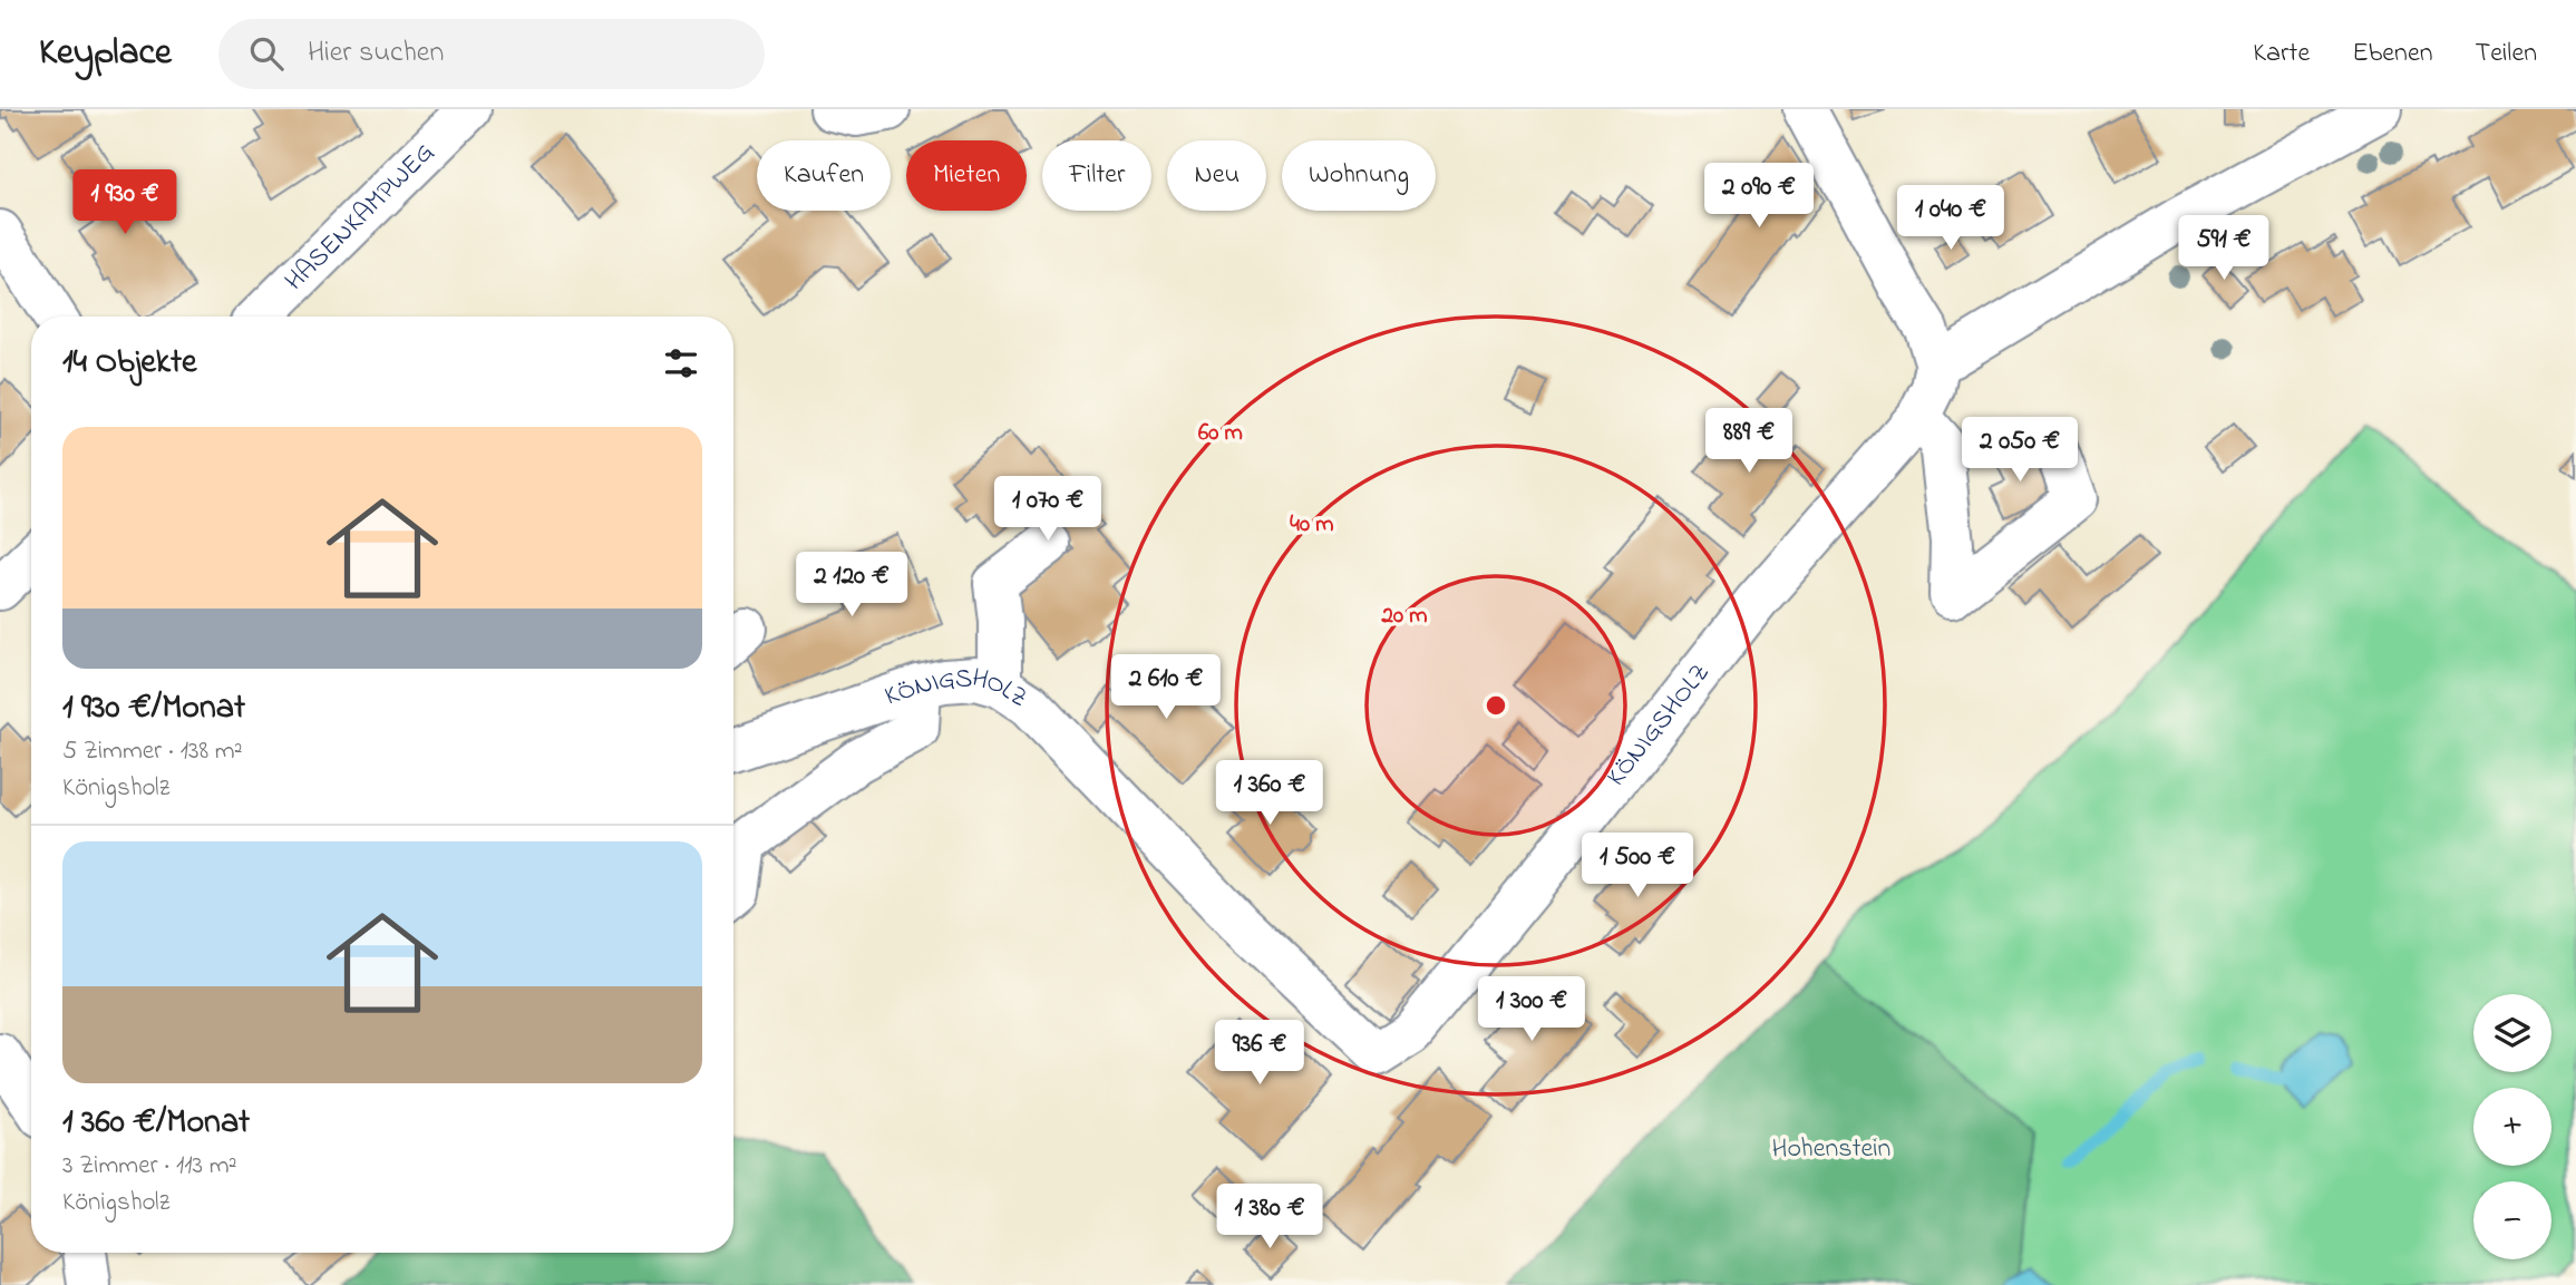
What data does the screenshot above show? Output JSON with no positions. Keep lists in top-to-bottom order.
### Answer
{
  "streets": {
    "street": ["HASENKAMPWEG", "KÖNIGSHOLZ"]
  },
  "parks": ["Hohenstein"],
  "page": {
    "header": "Keyplace",
    "search": "Hier suchen",
    "nav": ["Karte", "Ebenen", "Teilen"],
    "chip": [
      "Kaufen",
      "Mieten",
      "Filter",
      "Neu",
      "Wohnung"
    ],
    "price": [
      "2 090 €",
      "1 930 €",
      "1 040 €",
      "591 €",
      "889 €",
      "2 050 €",
      "1 070 €",
      "2 120 €",
      "2 610 €",
      "1 360 €",
      "1 500 €",
      "1 300 €",
      "936 €",
      "1 380 €"
    ],
    "heading": "14 Objekte",
    "list": [
      {
        "name": "1 930 €/Monat",
        "note": "5 Zimmer · 138 m² · Königsholz"
      },
      {
        "name": "1 360 €/Monat",
        "note": "3 Zimmer · 113 m² · Königsholz"
      }
    ],
    "map_buttons": ["+", "−"]
  },
  "rings": ["60 m", "40 m", "20 m"]
}
